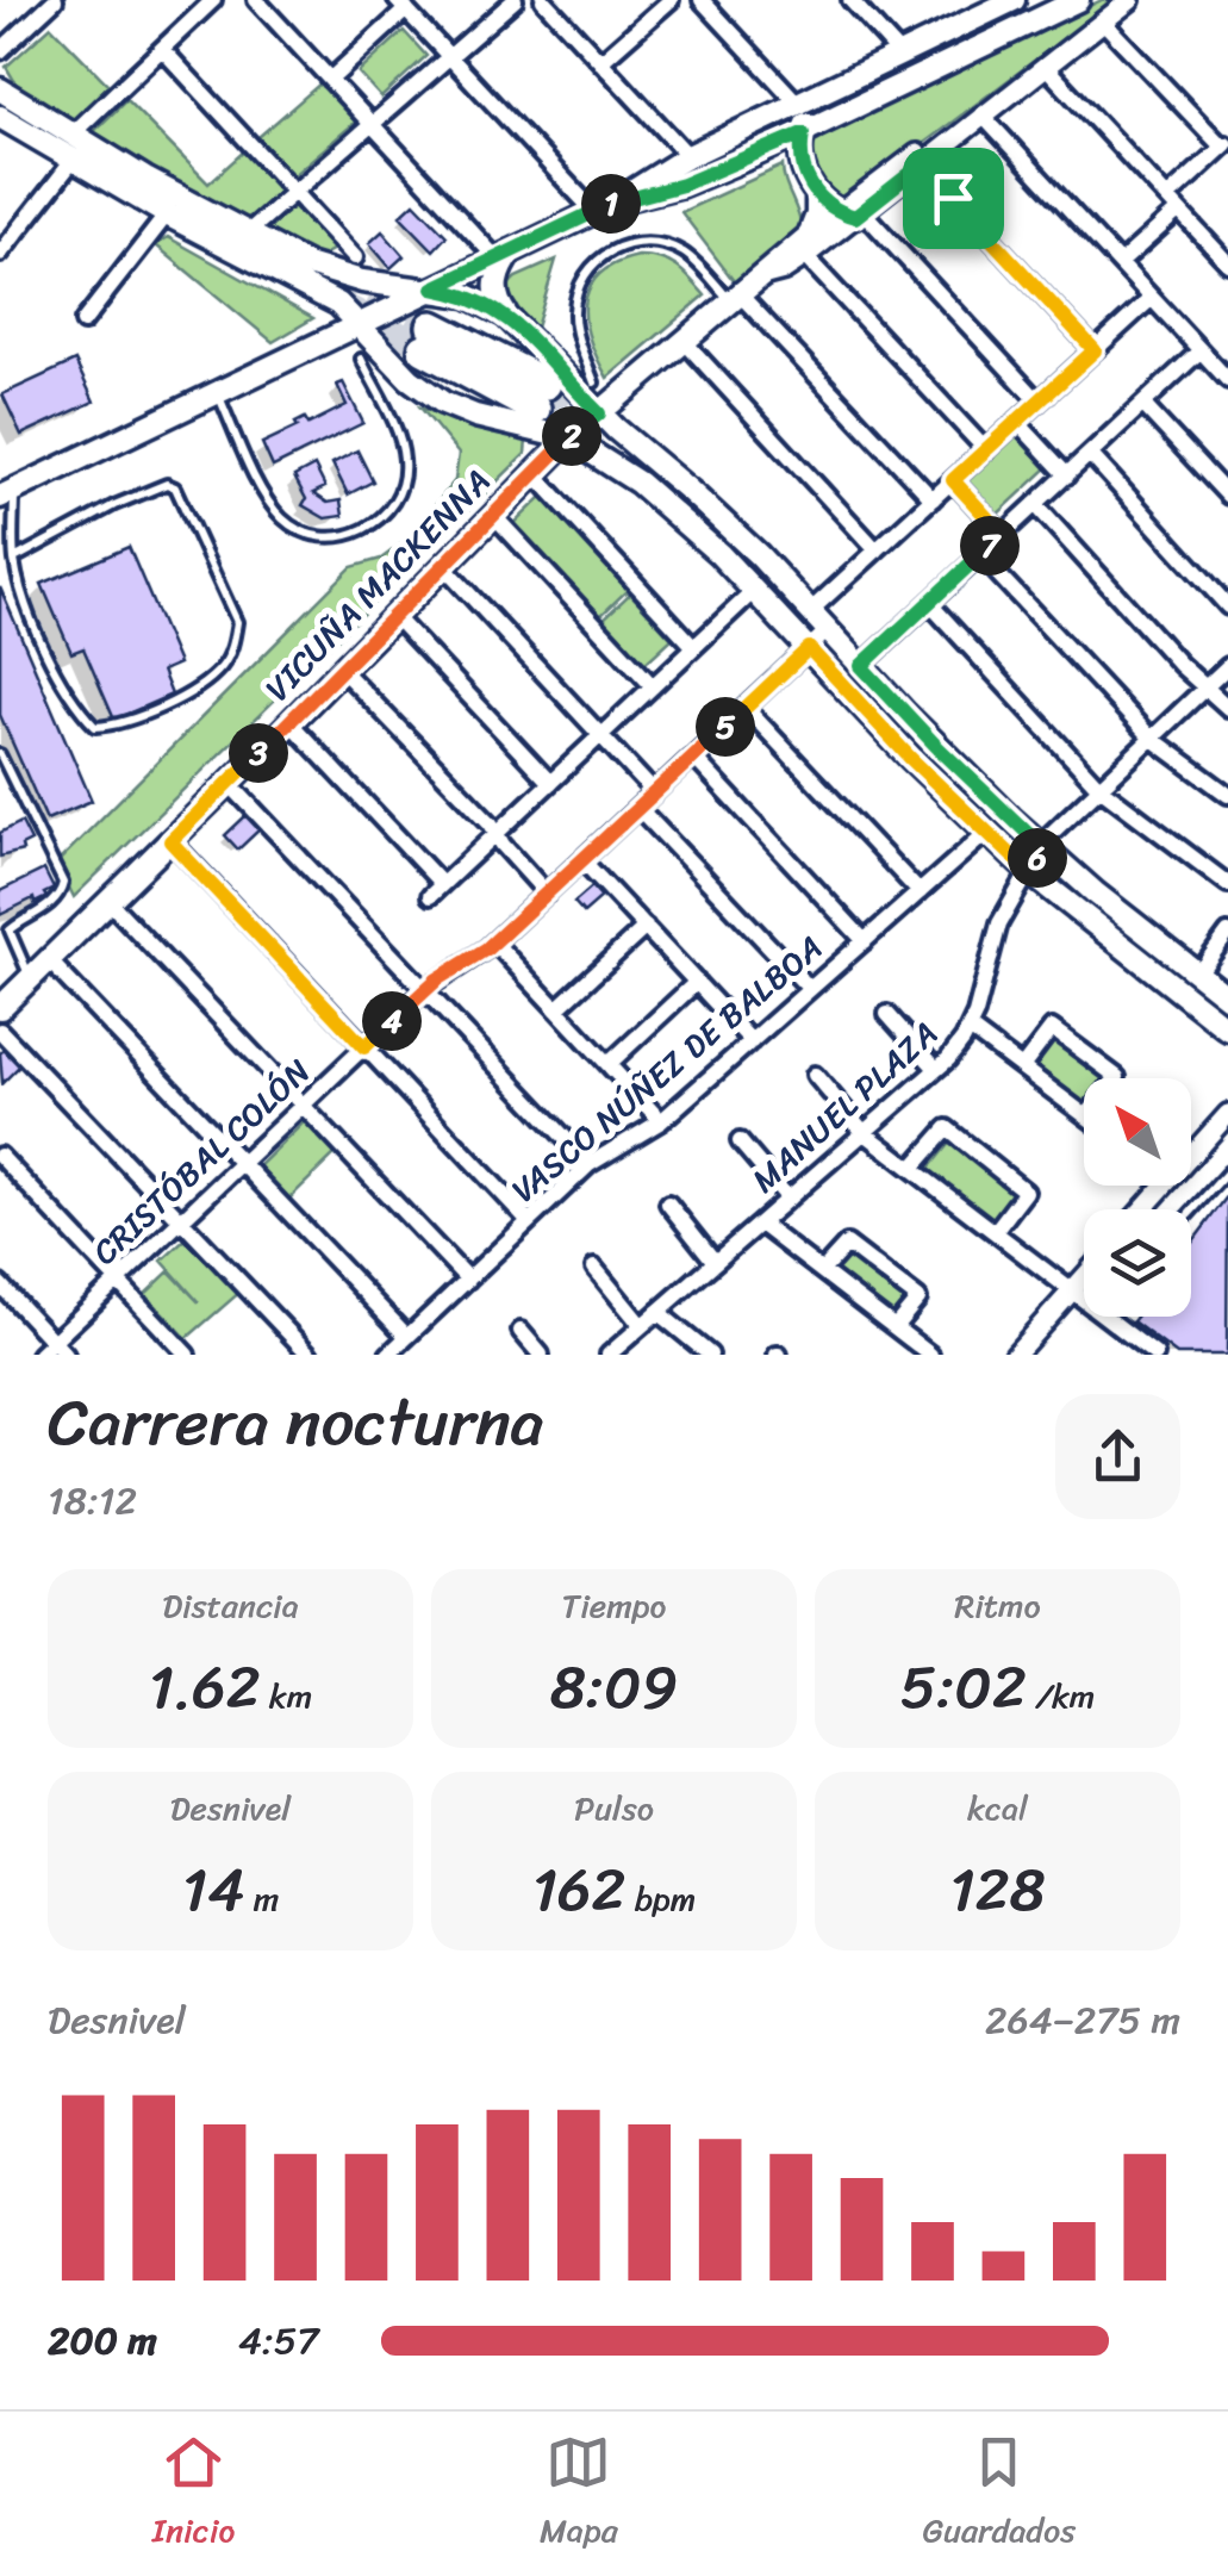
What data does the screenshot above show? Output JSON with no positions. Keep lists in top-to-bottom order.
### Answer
{
  "streets": {
    "main road": ["VICUÑA MACKENNA"],
    "street": ["VASCO NÚÑEZ DE BALBOA", "MANUEL PLAZA", "CRISTÓBAL COLÓN"]
  },
  "north": "top left",
  "page": {
    "pins": [
      "1",
      "2",
      "7",
      "5",
      "3",
      "6",
      "4"
    ],
    "heading": ["Carrera nocturna", "18:12"],
    "stats": [
      ["Distancia", "1.62 km"],
      ["Tiempo", "8:09"],
      ["Ritmo", "5:02 /km"],
      ["Desnivel", "14 m"],
      ["Pulso", "162 bpm"],
      ["kcal", "128"]
    ],
    "chart": ["Desnivel", "264–275 m"],
    "list": [
      {
        "name": "200 m",
        "note": "4:57"
      }
    ],
    "tabs": ["Inicio", "Mapa", "Guardados"]
  }
}
